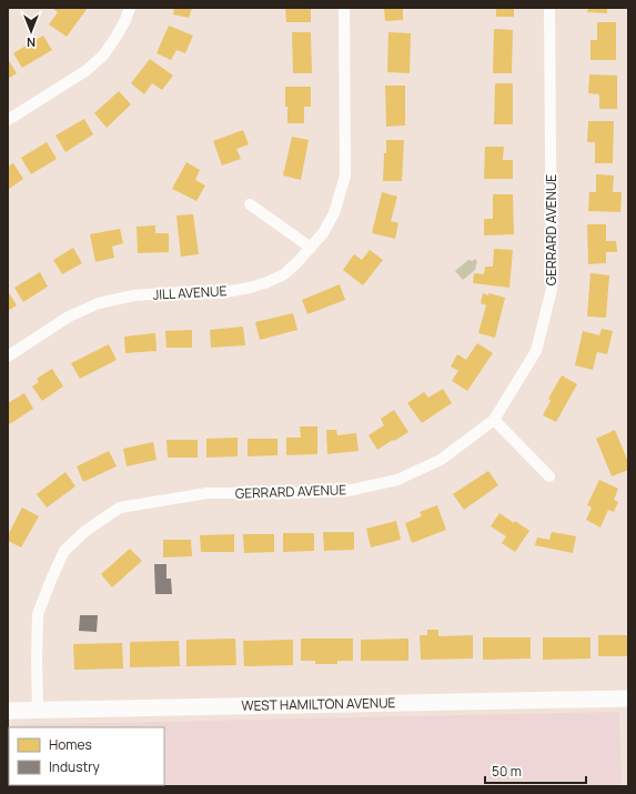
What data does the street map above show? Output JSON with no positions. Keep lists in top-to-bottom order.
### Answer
{
  "streets": {
    "street": ["GERRARD AVENUE", "JILL AVENUE", "WEST HAMILTON AVENUE"]
  },
  "crossings": [
    ["GERRARD AVENUE", "WEST HAMILTON AVENUE"]
  ],
  "legend": ["Homes", "Industry"],
  "scale_bar": "50 m",
  "north": "bottom"
}
